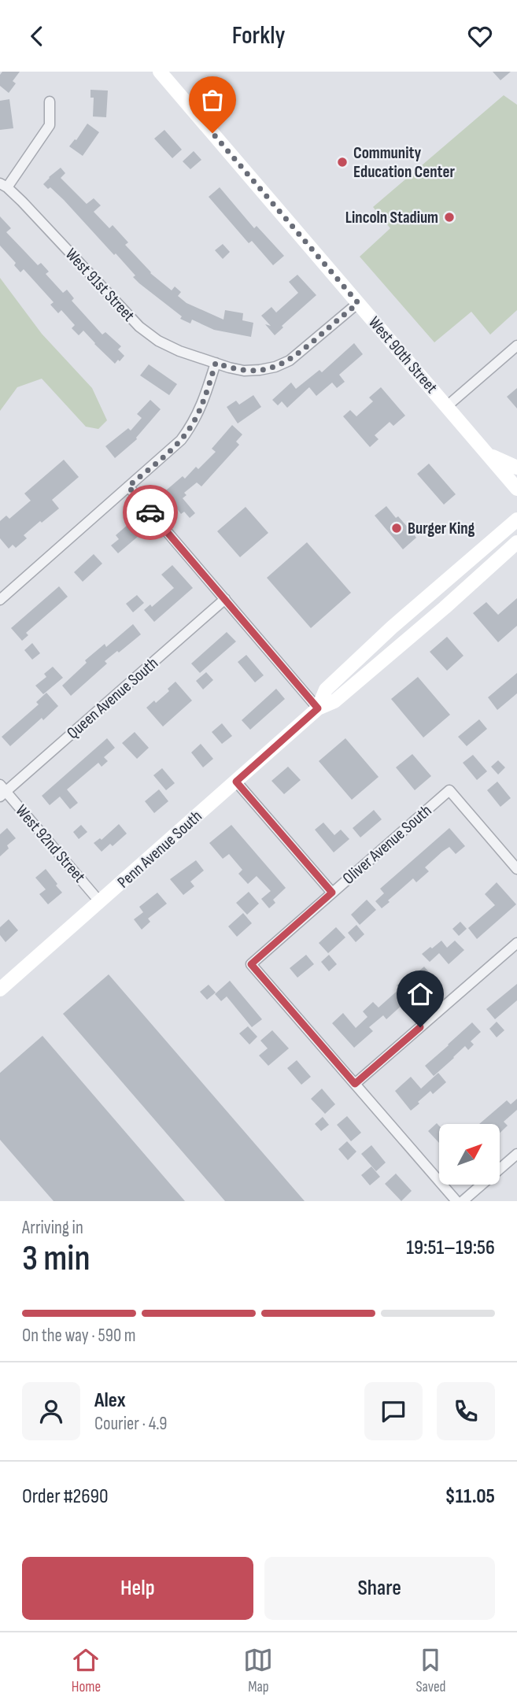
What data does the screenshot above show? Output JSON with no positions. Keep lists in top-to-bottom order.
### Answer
{
  "streets": {
    "main road": ["West 90th Street", "Penn Avenue South"],
    "street": [
      "West 91st Street",
      "Queen Avenue South",
      "West 92nd Street",
      "Oliver Avenue South"
    ]
  },
  "crossings": [
    ["West 91st Street", "West 90th Street"],
    ["Queen Avenue South", "West 92nd Street"],
    ["West 92nd Street", "Penn Avenue South"]
  ],
  "places": ["Community Education Center", "Lincoln Stadium", "Burger King"],
  "north": "top right",
  "page": {
    "header": "Forkly",
    "heading": ["3 min", "Arriving in", "19:51–19:56"],
    "panel": [
      "Alex",
      "Courier · 4.9",
      "Order #2690",
      "$11.05"
    ],
    "bar": "On the way · 590 m",
    "buttons": ["Help", "Share"],
    "tabs": ["Home", "Map", "Saved"]
  }
}
